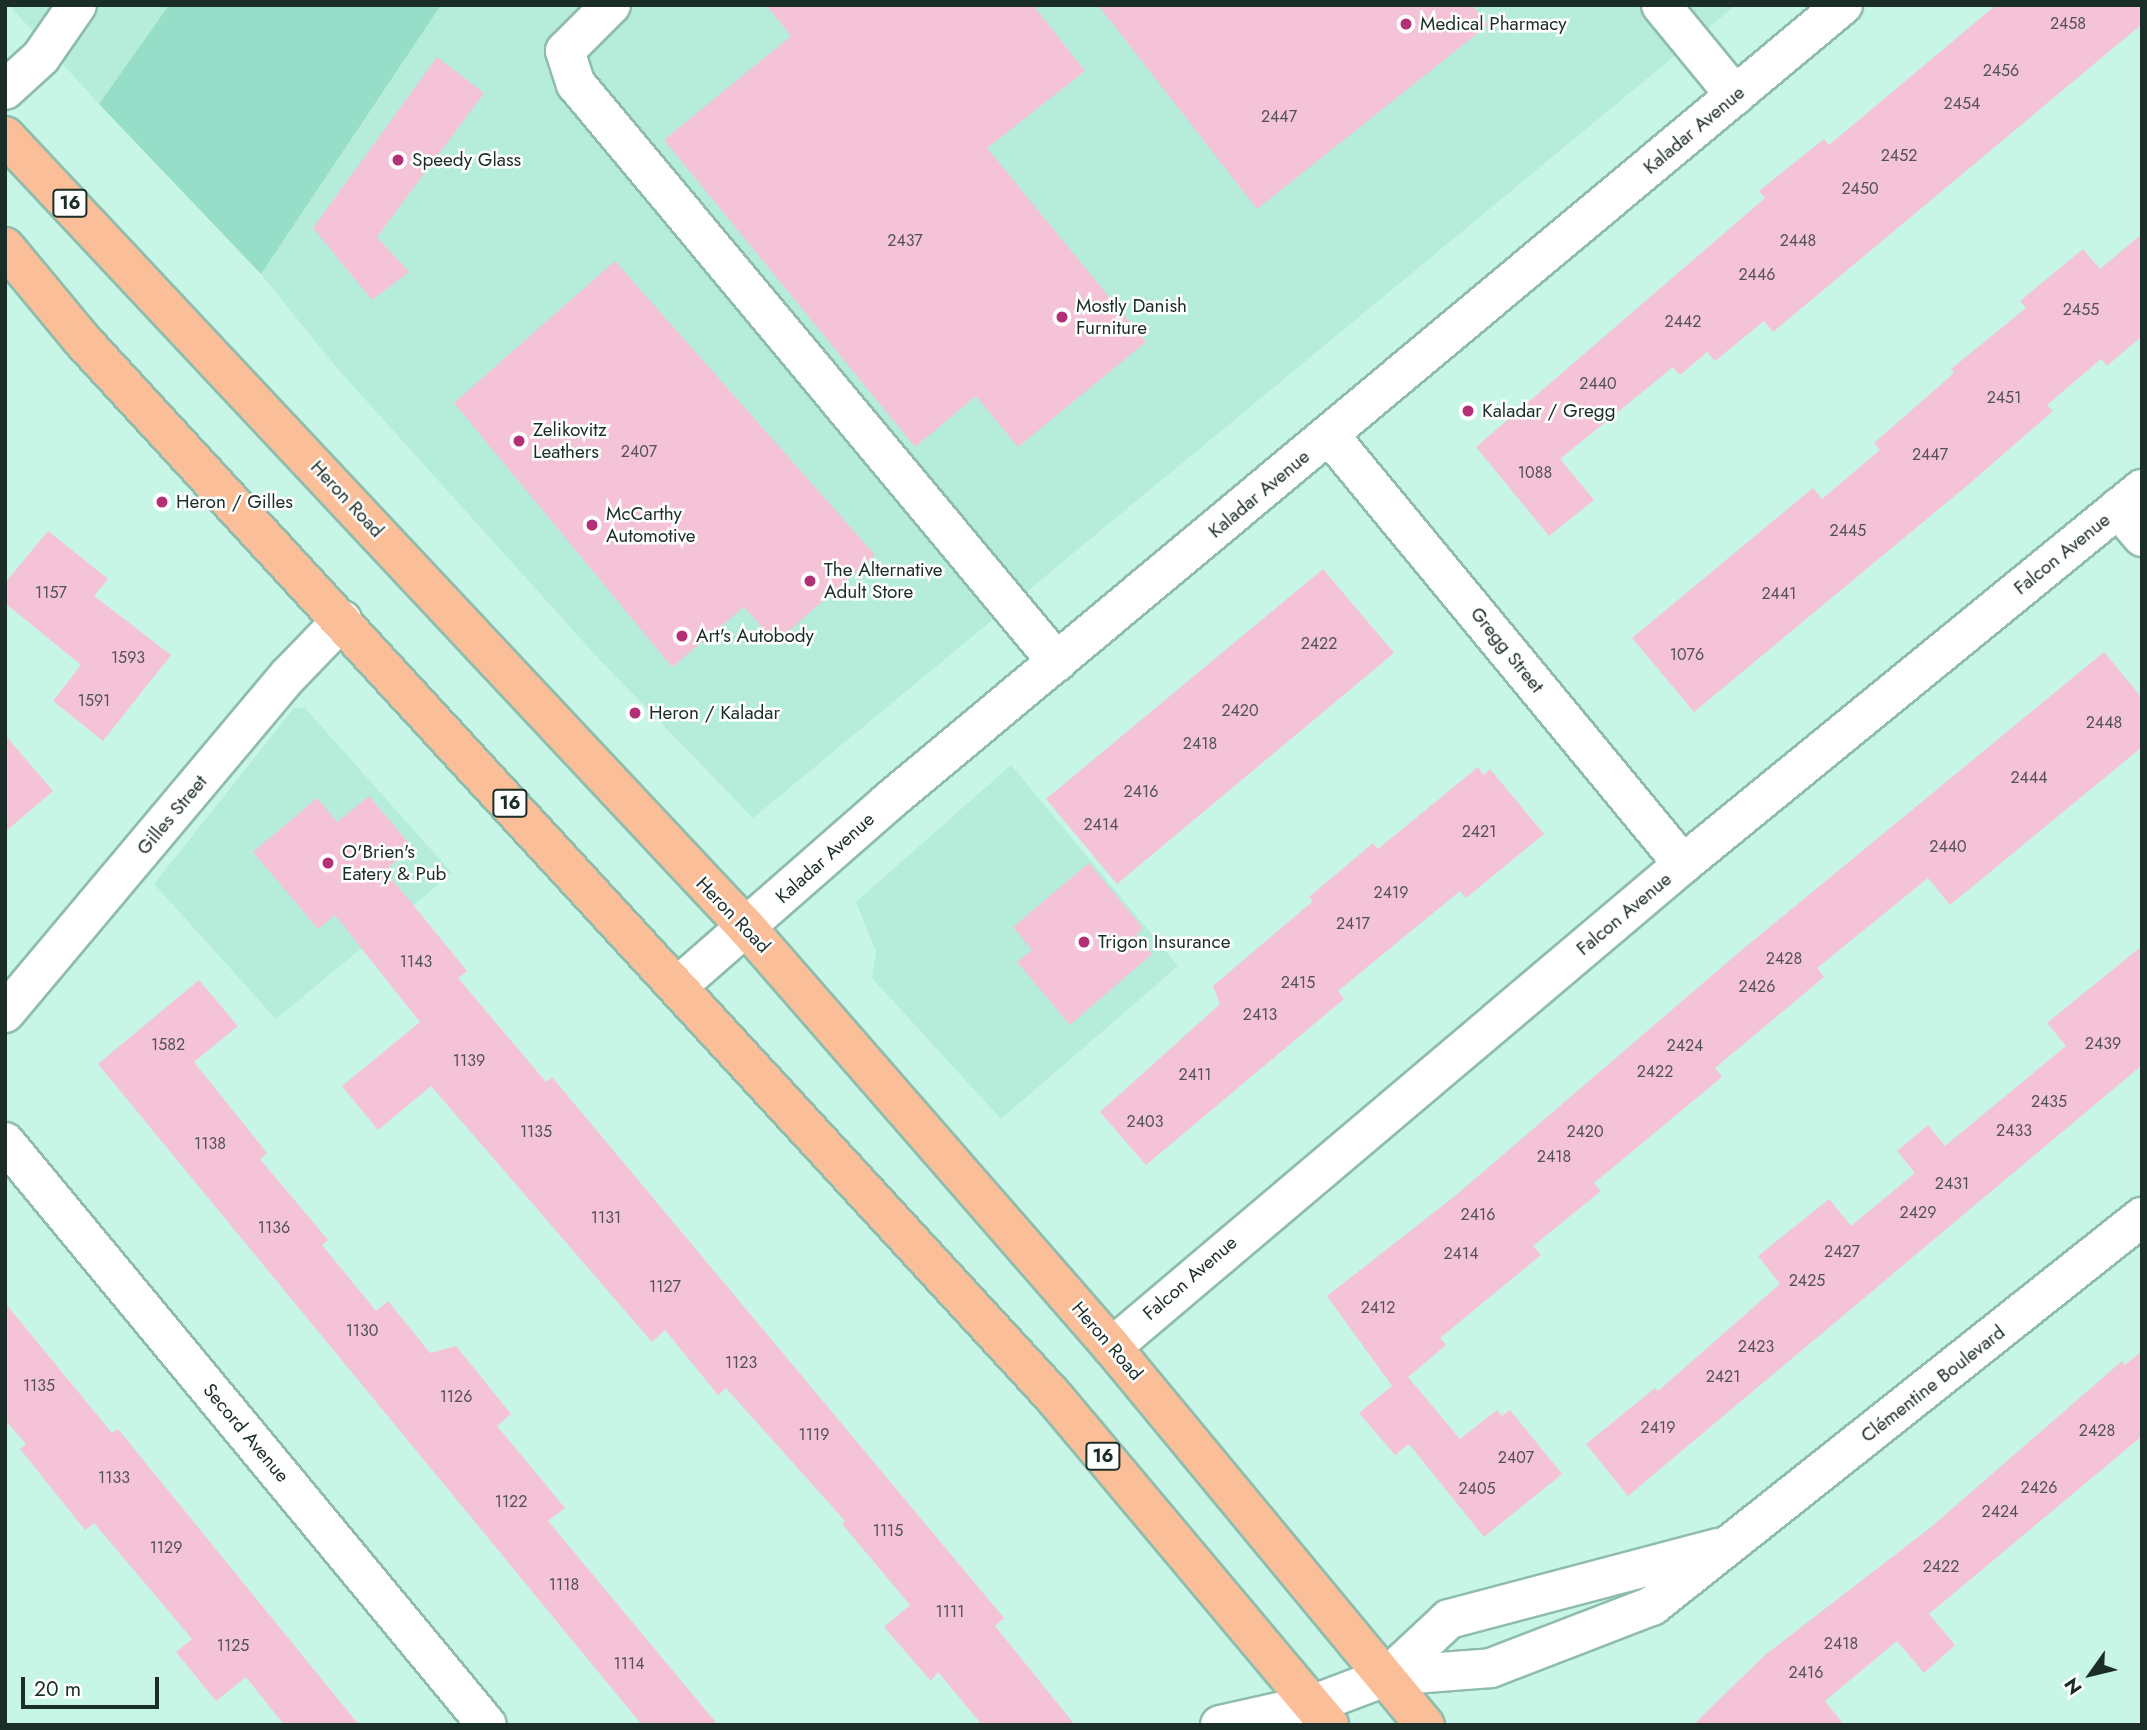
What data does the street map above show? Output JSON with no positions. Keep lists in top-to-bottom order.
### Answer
{
  "streets": {
    "main road": ["16", "Heron Road"],
    "street": [
      "Kaladar Avenue",
      "Falcon Avenue",
      "Gregg Street",
      "Gilles Street",
      "Clémentine Boulevard",
      "Secord Avenue"
    ]
  },
  "crossings": [
    ["Kaladar Avenue", "16"],
    ["Kaladar Avenue", "Heron Road"],
    ["Kaladar Avenue", "Gregg Street"],
    ["16", "Gilles Street"],
    ["16", "Clémentine Boulevard"],
    ["Heron Road", "Falcon Avenue"],
    ["Heron Road", "Clémentine Boulevard"],
    ["Falcon Avenue", "Gregg Street"]
  ],
  "places": [
    "Medical Pharmacy",
    "Speedy Glass",
    "Mostly Danish Furniture",
    "Kaladar / Gregg",
    "Zelikovitz Leathers",
    "Heron / Gilles",
    "McCarthy Automotive",
    "The Alternative Adult Store",
    "Art's Autobody",
    "Heron / Kaladar",
    "O'Brien's Eatery & Pub",
    "Trigon Insurance"
  ],
  "house_numbers": [
    "2458",
    "2456",
    "2454",
    "2447",
    "2452",
    "2450",
    "2437",
    "2448",
    "2446",
    "2455",
    "2442",
    "2440",
    "2451",
    "2407",
    "2447",
    "1088",
    "2445",
    "1157",
    "2441",
    "2422",
    "1076",
    "1593",
    "1591",
    "2420",
    "2448",
    "2418",
    "2444",
    "2416",
    "2414",
    "2421",
    "2440",
    "2419",
    "2417",
    "2428",
    "1143",
    "2415",
    "2426",
    "2413",
    "2439",
    "1582",
    "2424",
    "1139",
    "2422",
    "2411",
    "2435",
    "2403",
    "2433",
    "1135",
    "2420",
    "1138",
    "2418",
    "2431",
    "2429",
    "2416",
    "1131",
    "1136",
    "2427",
    "2414",
    "2425",
    "1127",
    "2412",
    "1130",
    "2423",
    "1123",
    "2421",
    "1135",
    "1126",
    "2419",
    "2428",
    "1119",
    "2407",
    "1133",
    "2426",
    "2405",
    "1122",
    "2424",
    "1115",
    "1129",
    "2422",
    "1118",
    "1111",
    "2418",
    "1125",
    "1114",
    "2416"
  ],
  "scale_bar": "20 m",
  "north": "bottom left"
}
